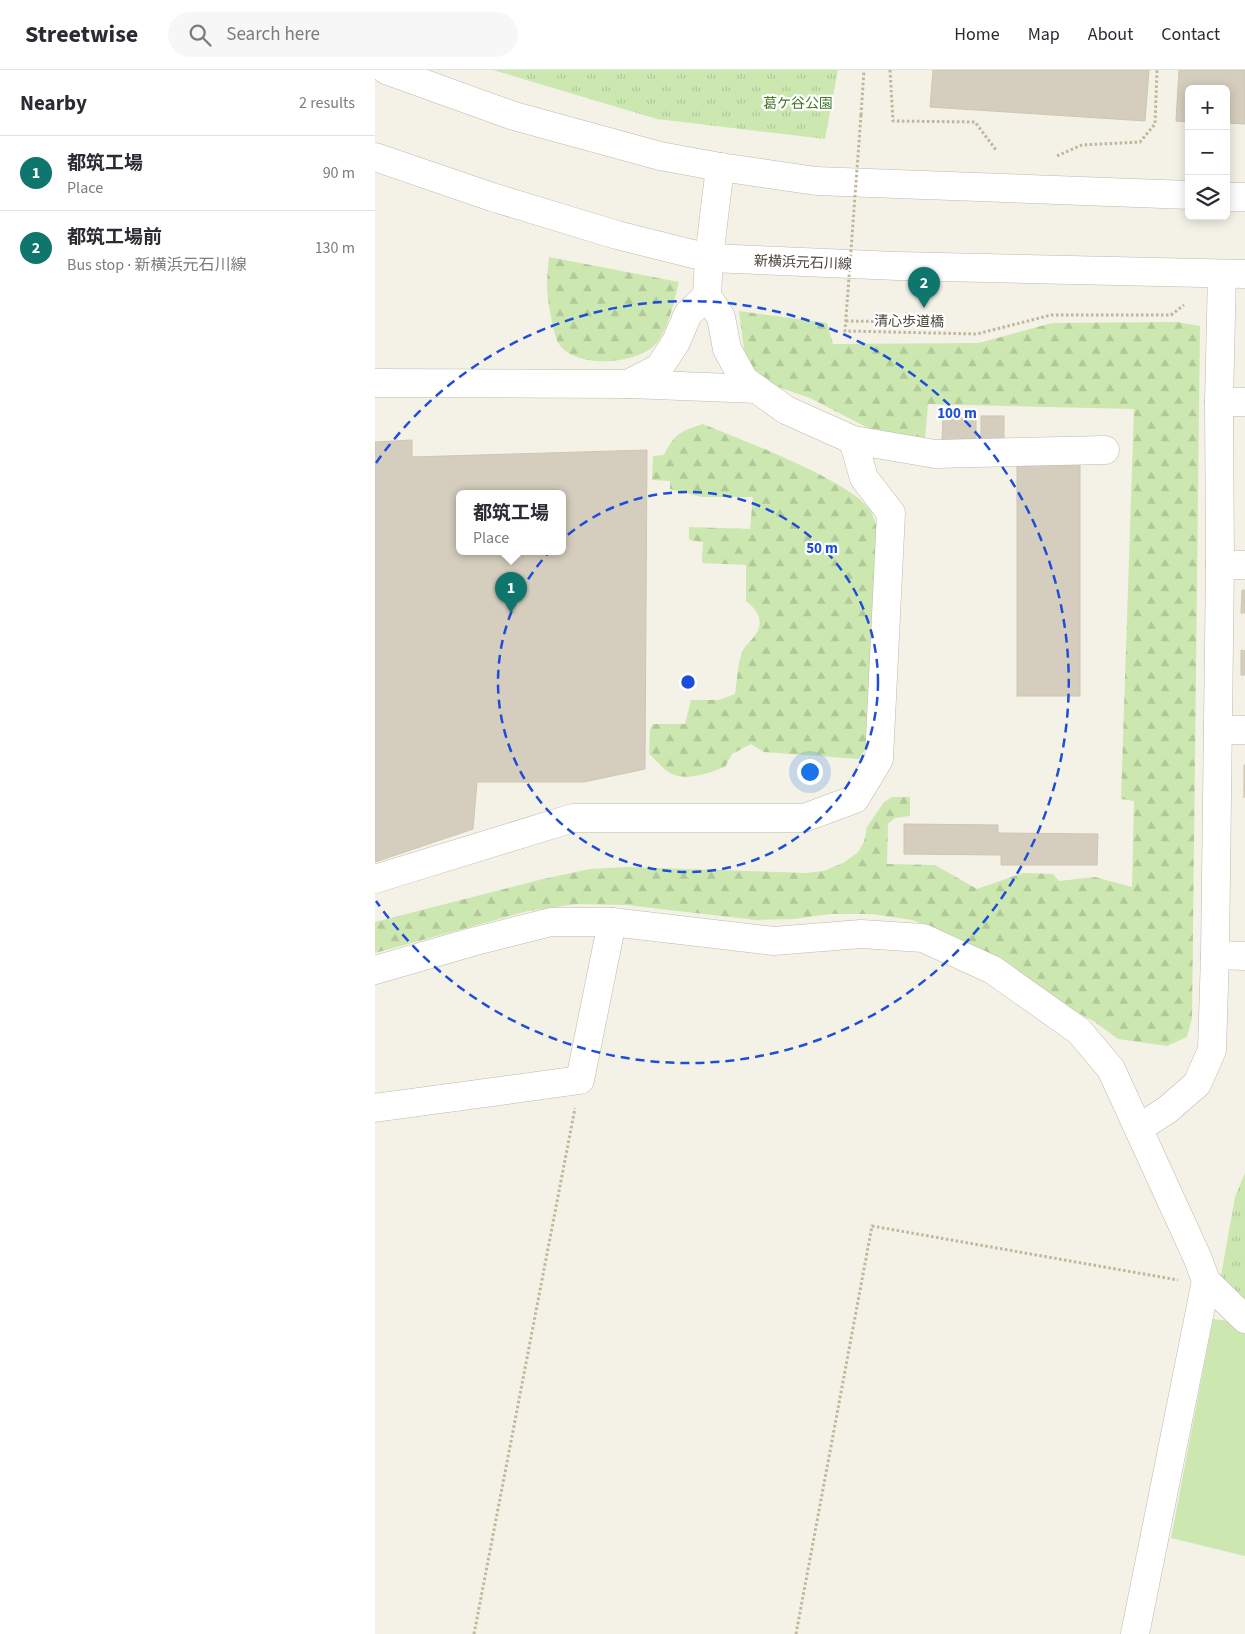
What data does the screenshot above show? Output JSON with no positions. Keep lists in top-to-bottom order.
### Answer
{
  "streets": {
    "street": ["新横浜元石川線"],
    "path": ["清心歩道橋"]
  },
  "parks": ["葛ケ谷公園"],
  "page": {
    "header": "Streetwise",
    "search": "Search here",
    "nav": [
      "Home",
      "Map",
      "About",
      "Contact"
    ],
    "heading": ["Nearby", "2 results"],
    "map_buttons": ["+", "−"],
    "list": [
      {
        "mark": "1",
        "name": "都筑工場",
        "note": "Place",
        "value": "90 m"
      },
      {
        "mark": "2",
        "name": "都筑工場前",
        "note": "Bus stop · 新横浜元石川線",
        "value": "130 m"
      }
    ],
    "pins": ["2", "1"],
    "popup": ["都筑工場", "Place"]
  },
  "rings": ["100 m", "50 m"]
}
